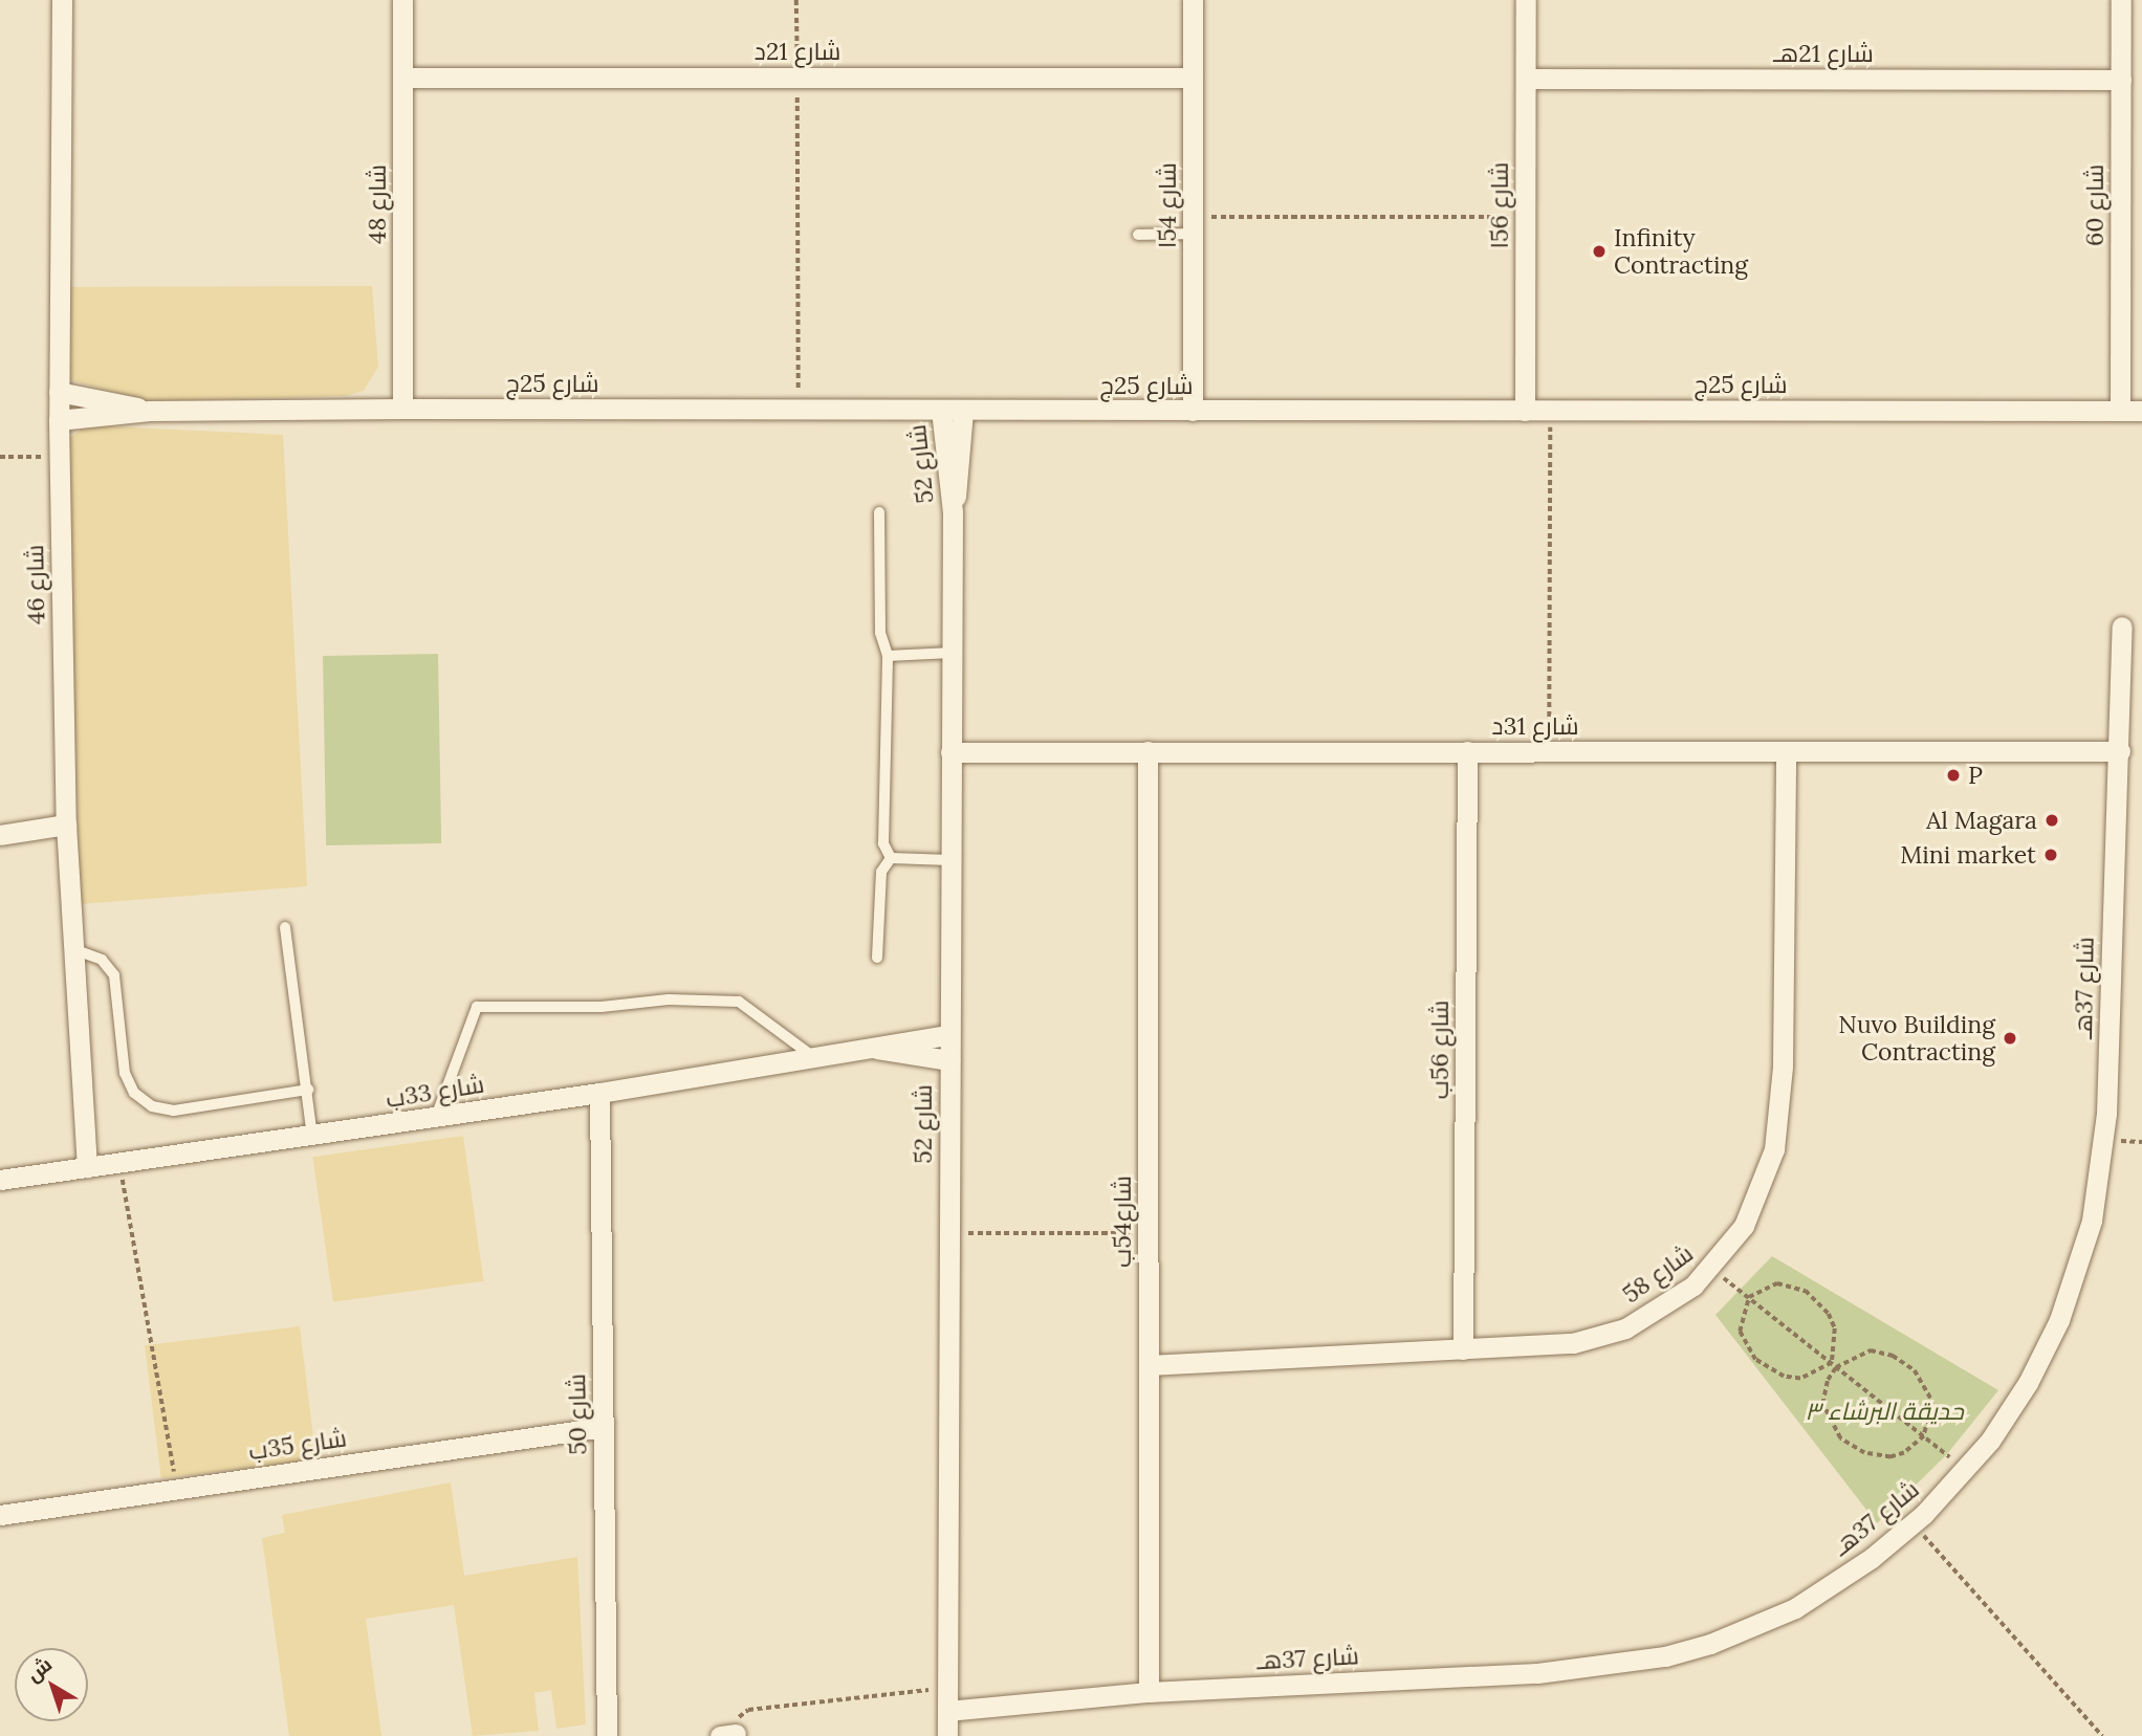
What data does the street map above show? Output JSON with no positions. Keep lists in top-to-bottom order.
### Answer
{
  "streets": {
    "street": [
      "شارع 21د",
      "شارع 21هـ",
      "شارع 48",
      "شارع 54ا",
      "شارع 56ا",
      "شارع 60",
      "شارع 25ج",
      "شارع 52",
      "شارع 46",
      "شارع 31د",
      "شارع 37هـ",
      "شارع 56ب",
      "شارع 33ب",
      "شارع54ب",
      "شارع 58",
      "شارع 50",
      "شارع 35ب"
    ]
  },
  "crossings": [
    ["شارع 21د", "شارع 48"],
    ["شارع 21د", "شارع 54ا"],
    ["شارع 21هـ", "شارع 56ا"],
    ["شارع 21هـ", "شارع 60"],
    ["شارع 48", "شارع 25ج"],
    ["شارع 54ا", "شارع 25ج"],
    ["شارع 56ا", "شارع 25ج"],
    ["شارع 60", "شارع 25ج"],
    ["شارع 25ج", "شارع 52"],
    ["شارع 25ج", "شارع 46"],
    ["شارع 52", "شارع 31د"],
    ["شارع 52", "شارع 37هـ"],
    ["شارع 52", "شارع 33ب"],
    ["شارع 46", "شارع 33ب"],
    ["شارع 31د", "شارع 37هـ"],
    ["شارع 31د", "شارع 56ب"],
    ["شارع 31د", "شارع54ب"],
    ["شارع 31د", "شارع 58"],
    ["شارع 37هـ", "شارع54ب"],
    ["شارع 56ب", "شارع 58"],
    ["شارع 33ب", "شارع 50"],
    ["شارع54ب", "شارع 58"],
    ["شارع 50", "شارع 35ب"]
  ],
  "parks": ["حديقة البرشاء ٣"],
  "places": [
    "Infinity Contracting",
    "P",
    "Al Magara",
    "Mini market",
    "Nuvo Building Contracting"
  ],
  "north": "top left"
}
